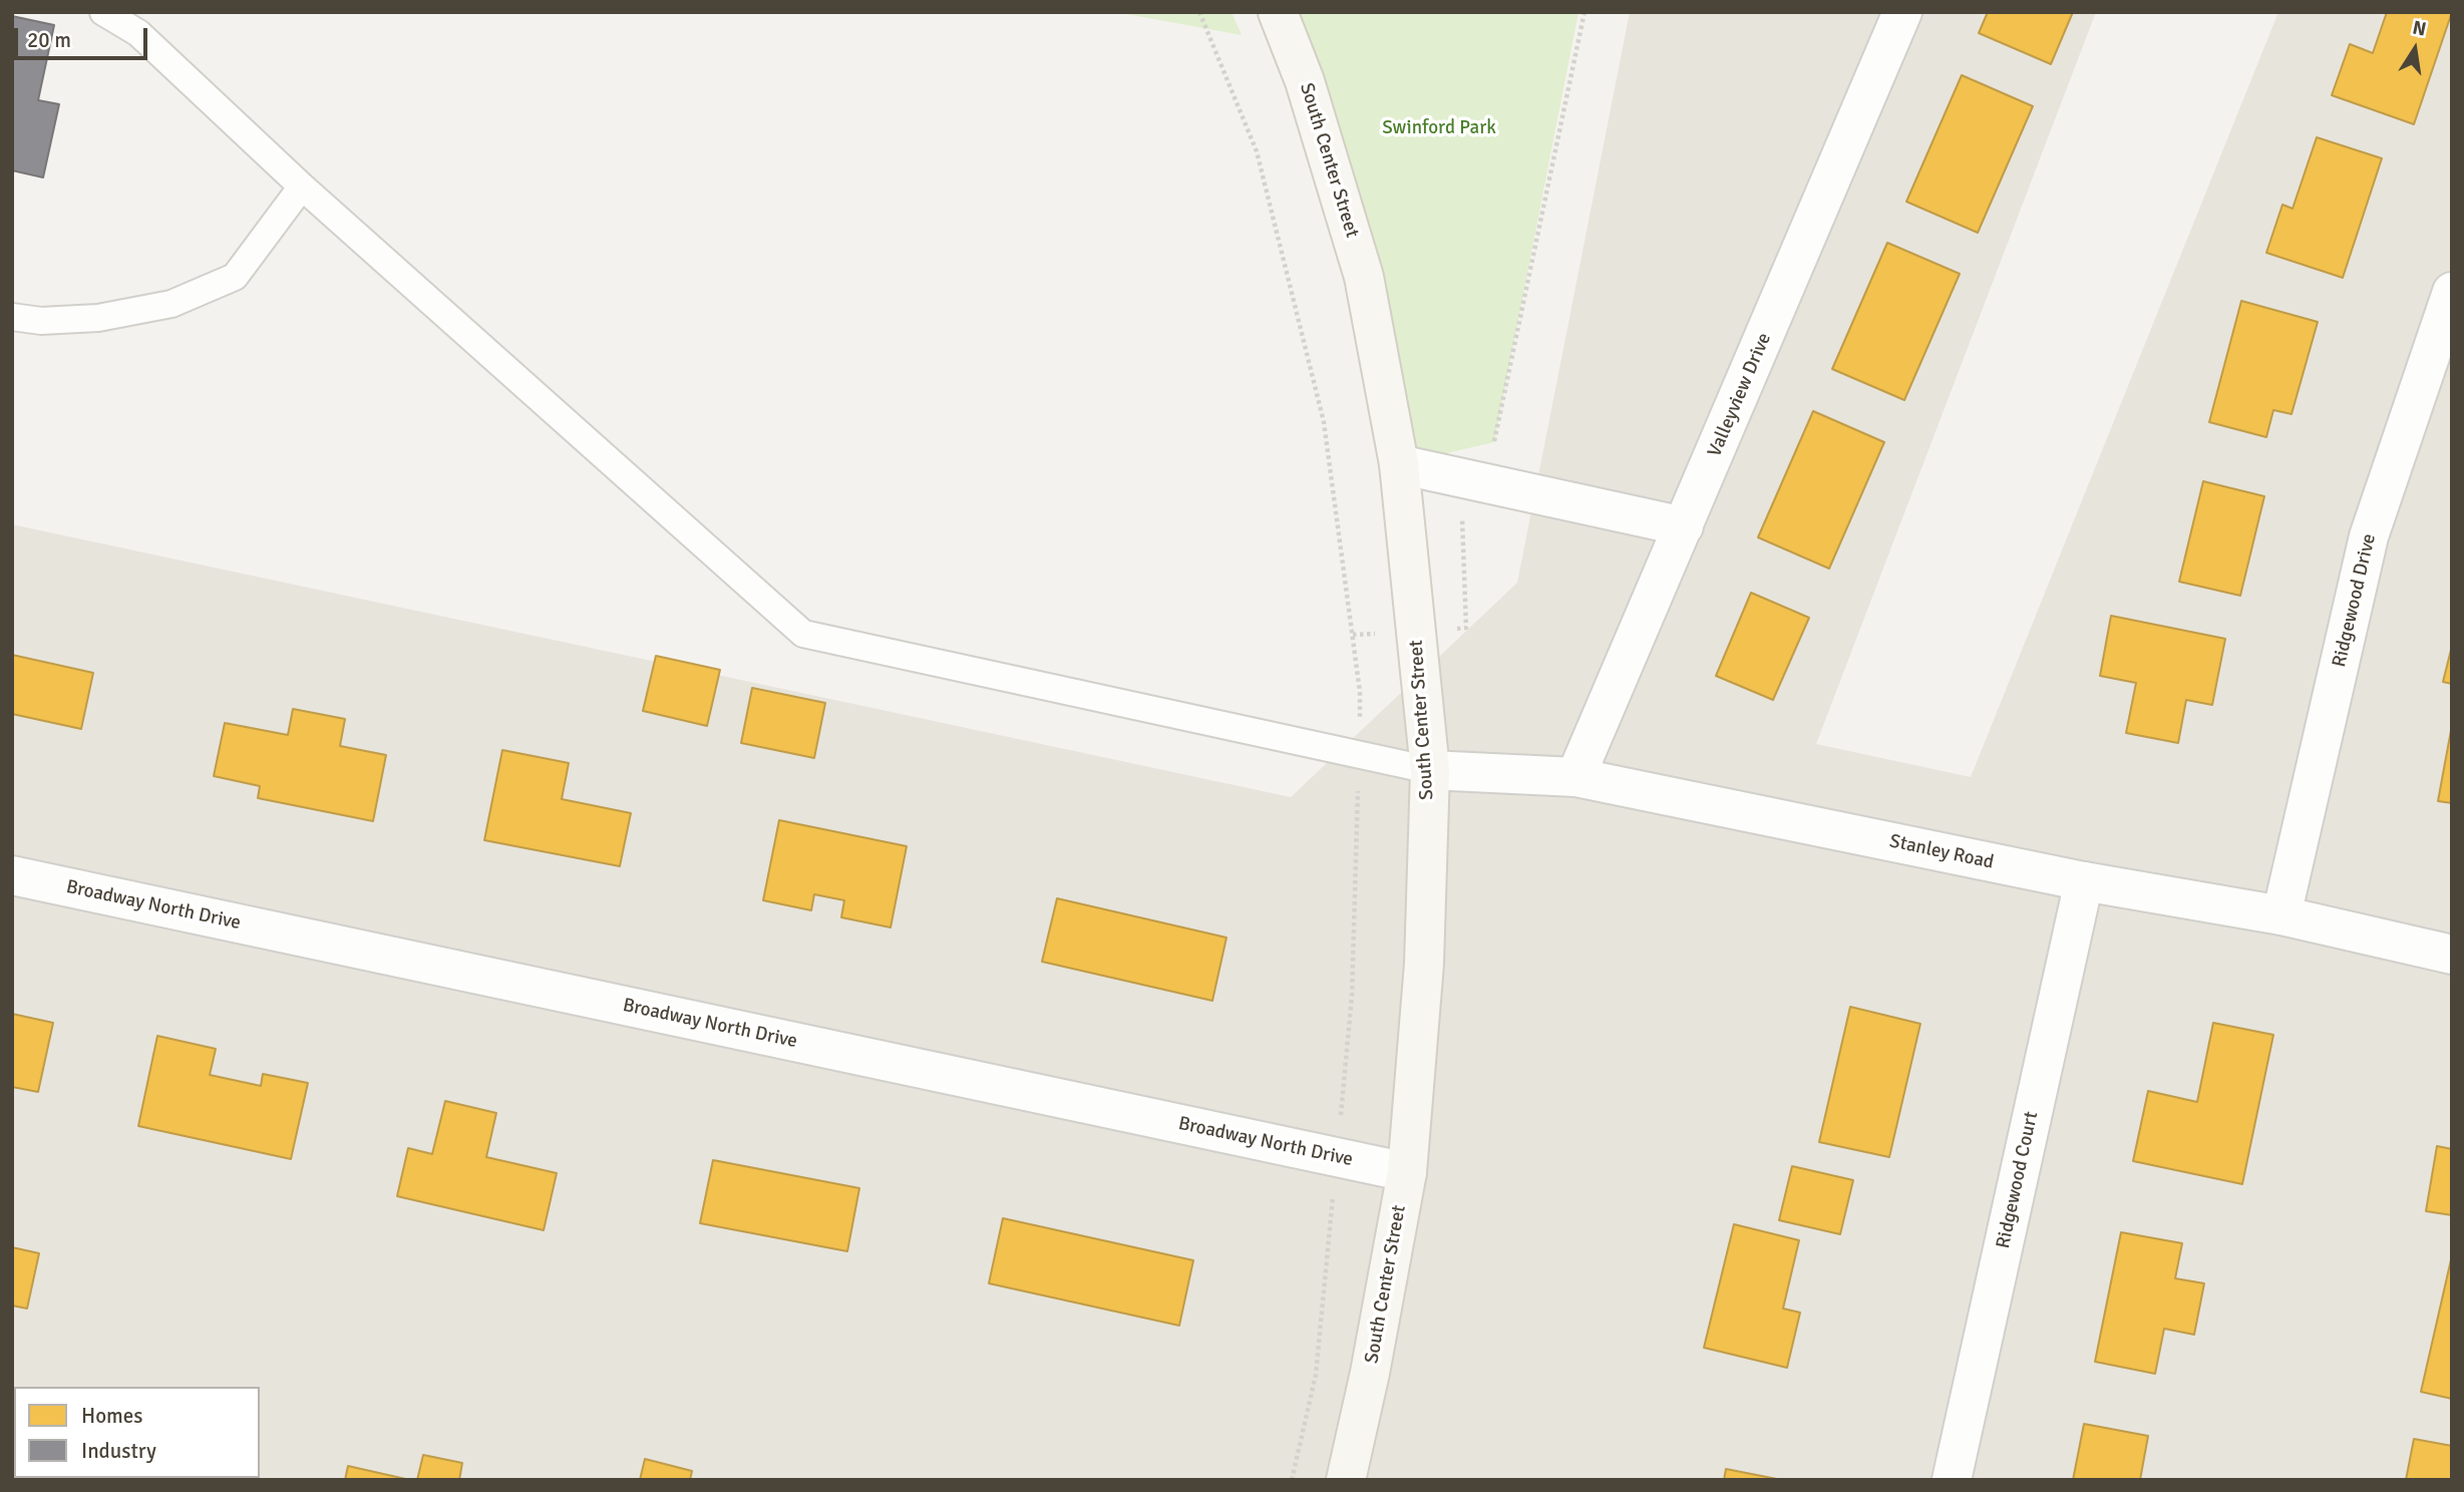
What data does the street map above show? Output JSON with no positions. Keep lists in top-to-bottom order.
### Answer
{
  "streets": {
    "main road": ["South Center Street"],
    "street": [
      "Valleyview Drive",
      "Ridgewood Drive",
      "Stanley Road",
      "Broadway North Drive",
      "Ridgewood Court"
    ]
  },
  "crossings": [
    ["South Center Street", "Stanley Road"],
    ["South Center Street", "Broadway North Drive"],
    ["Valleyview Drive", "Stanley Road"],
    ["Ridgewood Drive", "Stanley Road"],
    ["Stanley Road", "Ridgewood Court"]
  ],
  "parks": ["Swinford Park"],
  "legend": ["Homes", "Industry"],
  "scale_bar": "20 m",
  "north": "top"
}
